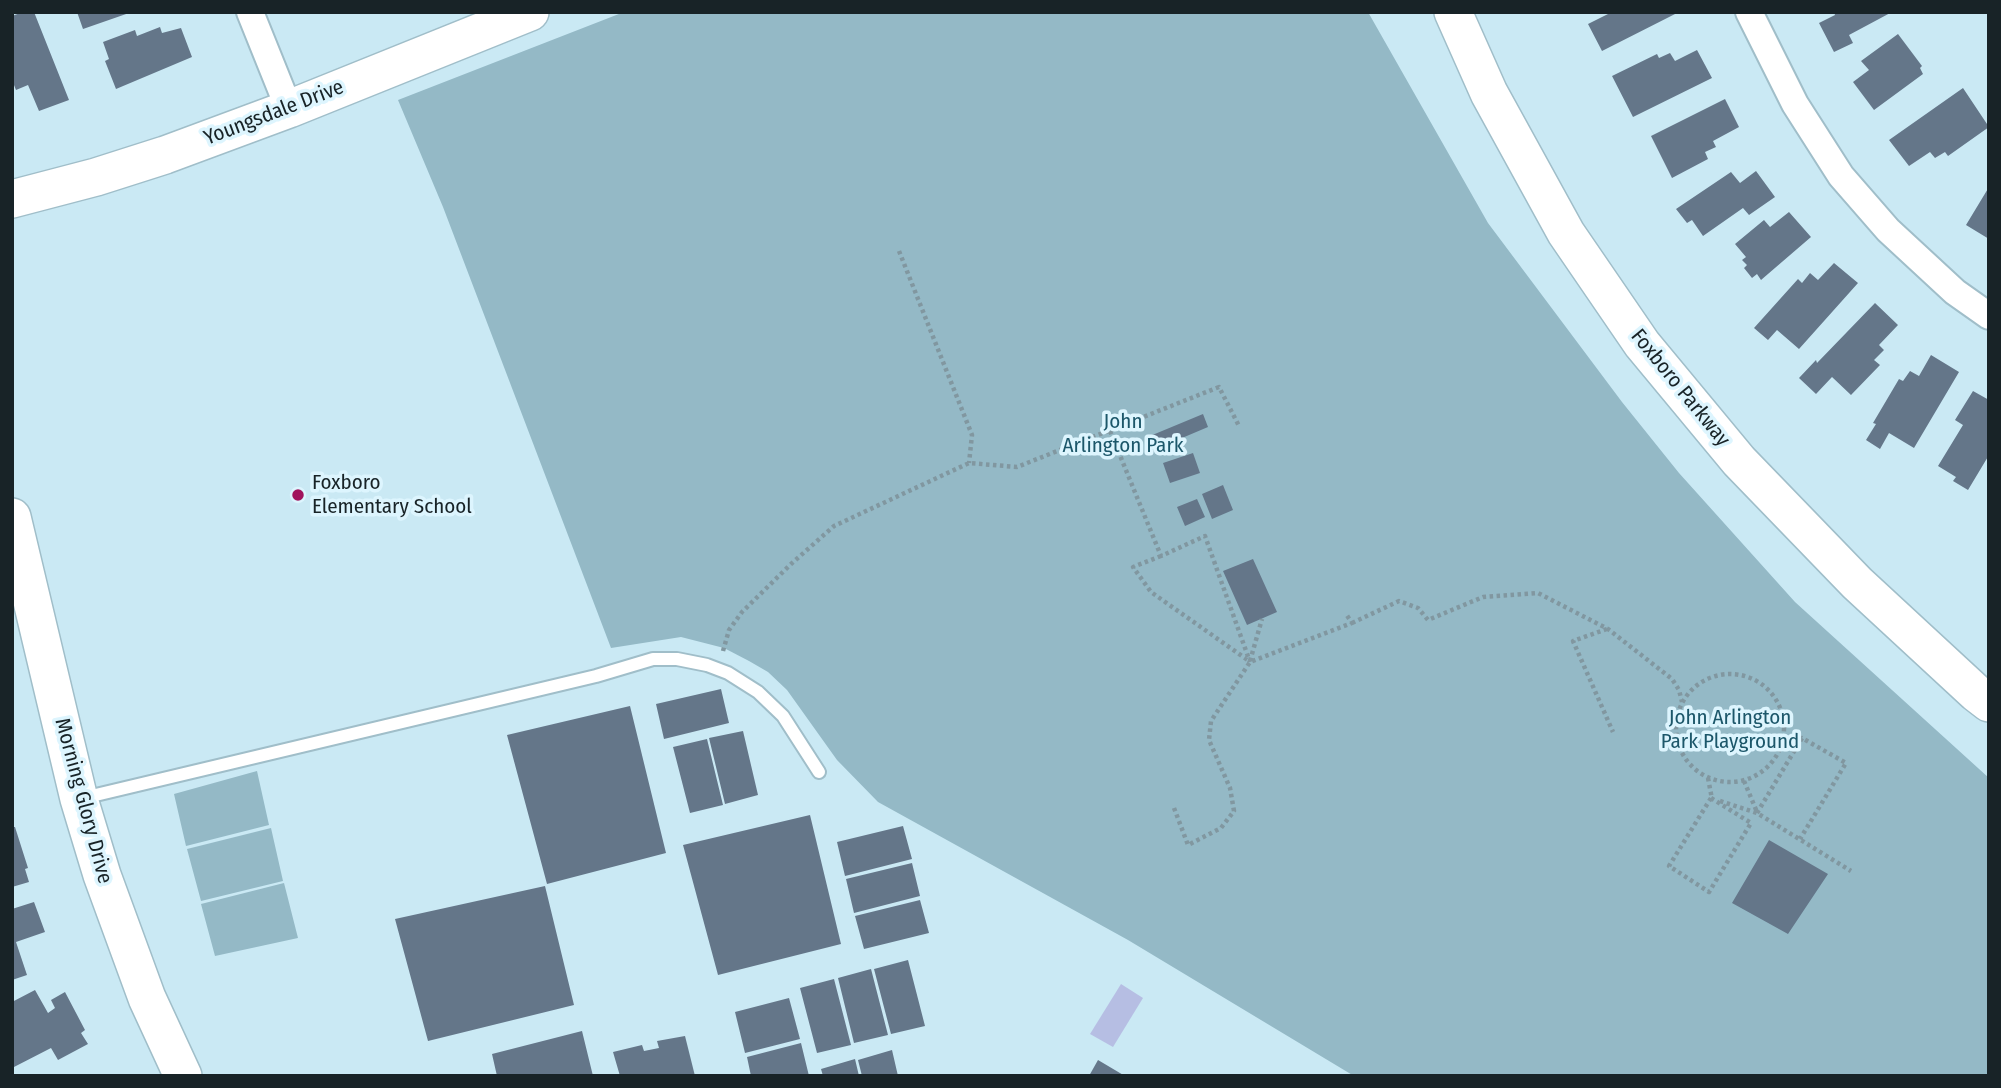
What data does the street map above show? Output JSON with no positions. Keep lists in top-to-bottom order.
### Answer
{
  "streets": {
    "street": ["Youngsdale Drive", "Foxboro Parkway", "Morning Glory Drive"]
  },
  "parks": ["John Arlington Park", "John Arlington Park Playground"],
  "places": ["Foxboro Elementary School"]
}
